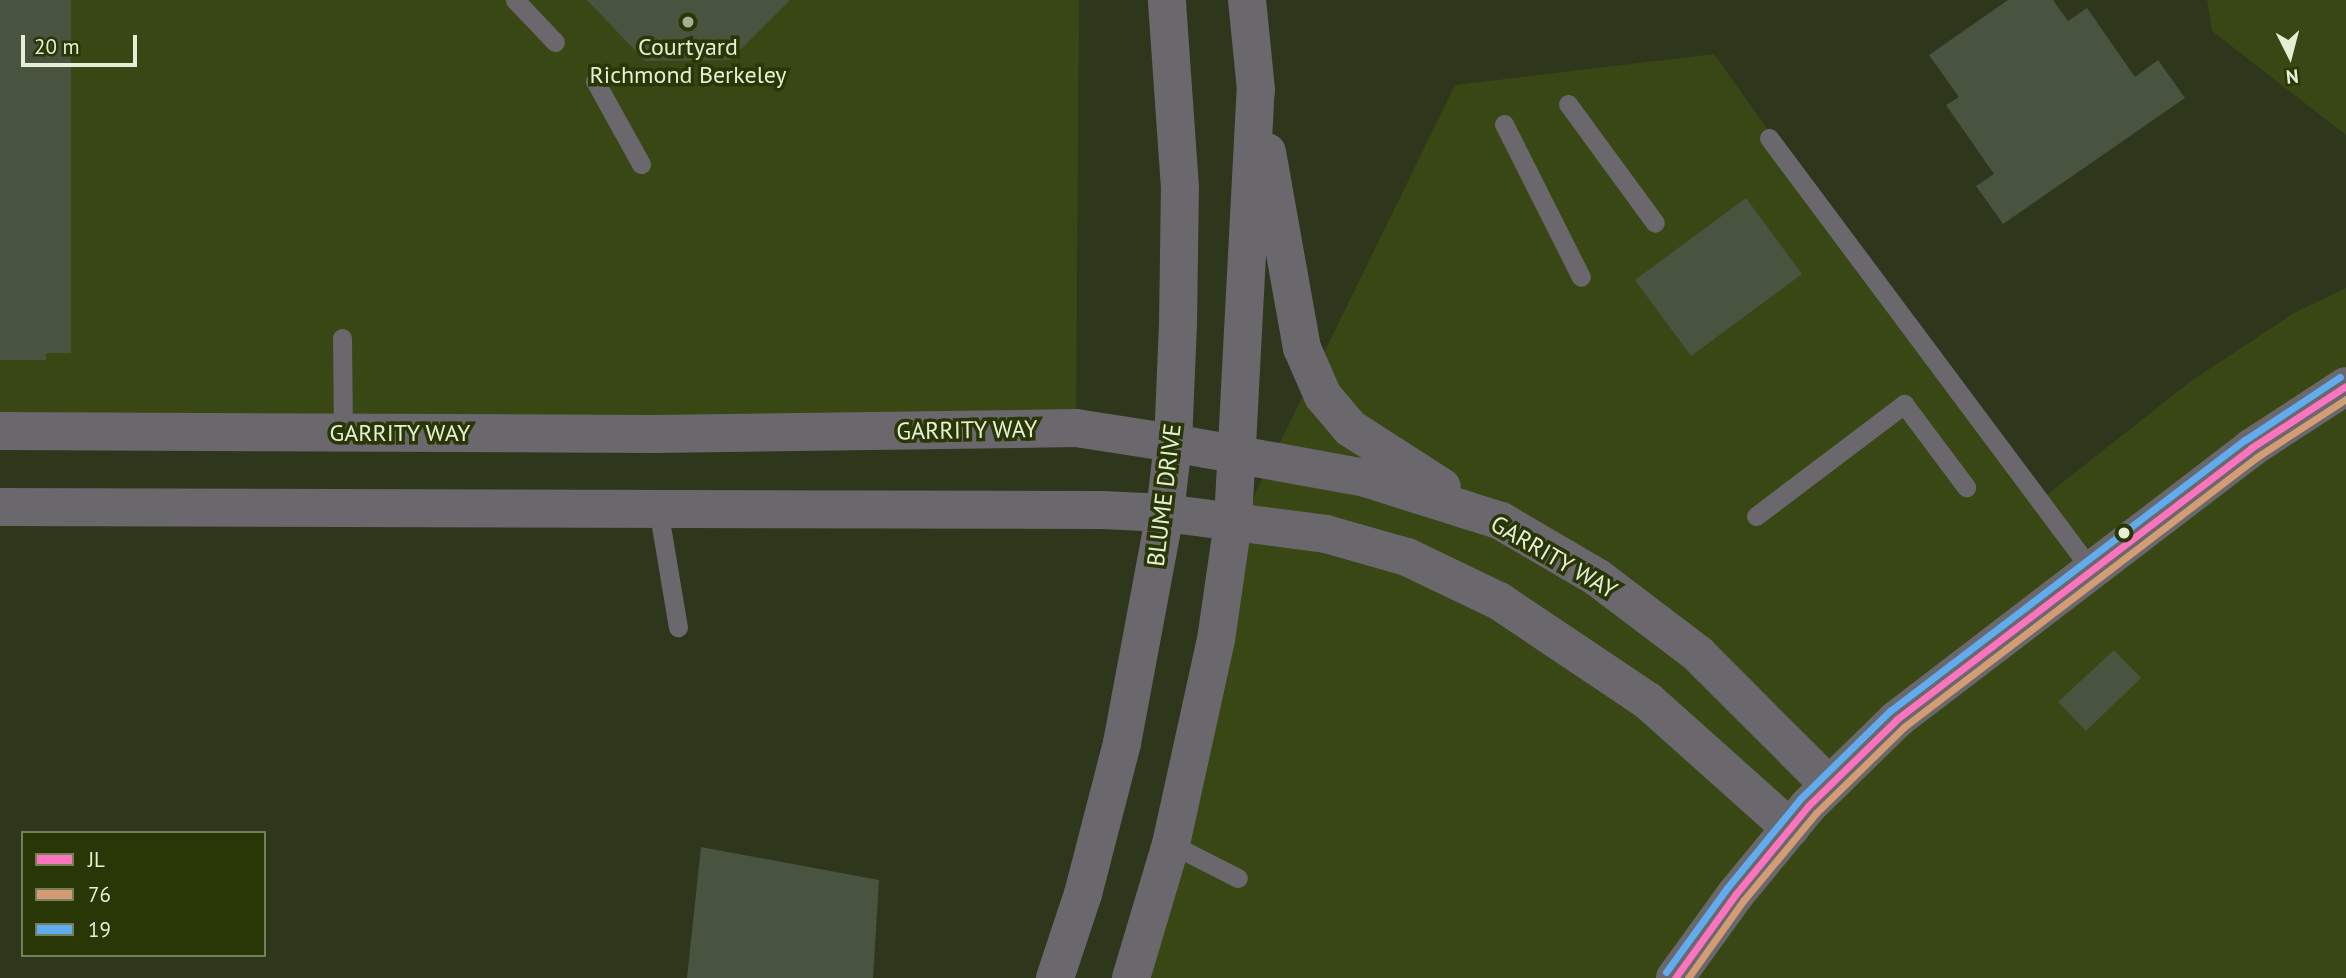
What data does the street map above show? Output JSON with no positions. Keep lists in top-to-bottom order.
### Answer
{
  "streets": {
    "street": ["GARRITY WAY", "BLUME DRIVE"]
  },
  "crossings": [
    ["GARRITY WAY", "BLUME DRIVE"]
  ],
  "places": ["Courtyard Richmond Berkeley"],
  "lines": ["transit line 19", "transit line JL", "transit line 76"],
  "legend": ["JL", "76", "19"],
  "scale_bar": "20 m",
  "north": "bottom"
}
